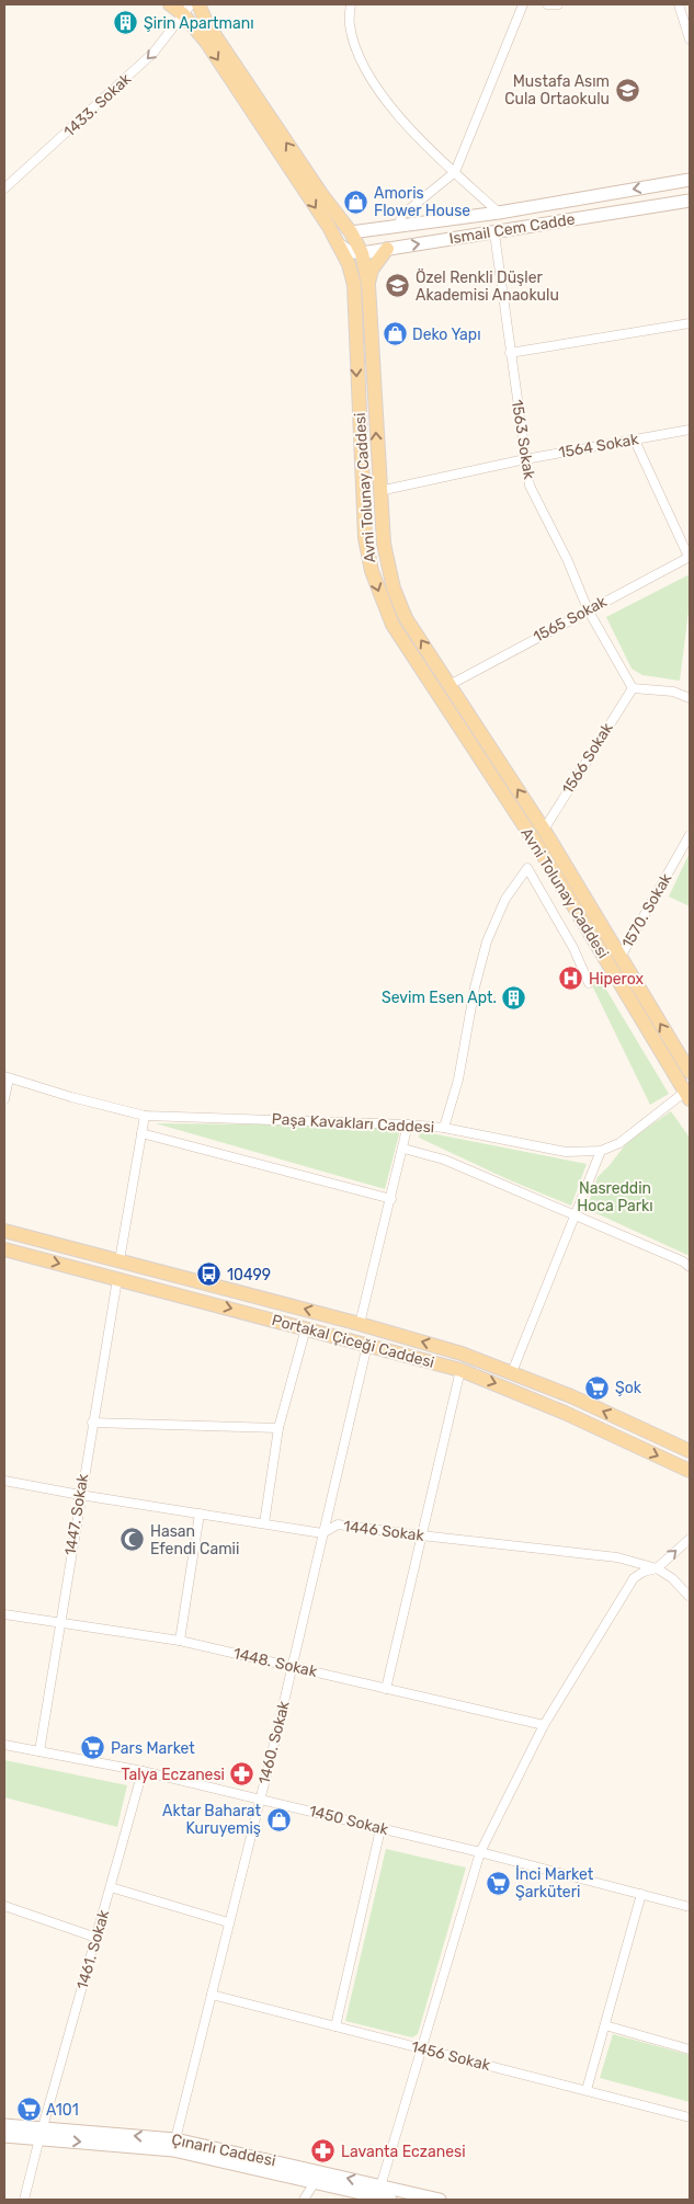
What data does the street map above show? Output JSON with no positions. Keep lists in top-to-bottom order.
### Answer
{
  "streets": {
    "main road": [
      "Ismail Cem Cadde",
      "Avni Tolunay Caddesi",
      "Portakal Çiceği Caddesi",
      "Çınarlı Caddesi"
    ],
    "street": [
      "1433. Sokak",
      "1563 Sokak",
      "1564 Sokak",
      "1565 Sokak",
      "1566 Sokak",
      "1570. Sokak",
      "Paşa Kavakları Caddesi",
      "1447. Sokak",
      "1446 Sokak",
      "1448. Sokak",
      "1460. Sokak",
      "1450 Sokak",
      "1461. Sokak",
      "1456 Sokak"
    ]
  },
  "crossings": [
    ["1433. Sokak", "Avni Tolunay Caddesi"],
    ["Ismail Cem Cadde", "1563 Sokak"],
    ["Ismail Cem Cadde", "Avni Tolunay Caddesi"],
    ["1563 Sokak", "1564 Sokak"],
    ["1563 Sokak", "1565 Sokak"],
    ["1563 Sokak", "1566 Sokak"],
    ["1564 Sokak", "Avni Tolunay Caddesi"],
    ["Avni Tolunay Caddesi", "1565 Sokak"],
    ["Avni Tolunay Caddesi", "1566 Sokak"],
    ["Avni Tolunay Caddesi", "1570. Sokak"],
    ["Avni Tolunay Caddesi", "Paşa Kavakları Caddesi"],
    ["Portakal Çiceği Caddesi", "1447. Sokak"],
    ["Portakal Çiceği Caddesi", "1460. Sokak"],
    ["1447. Sokak", "1446 Sokak"],
    ["1447. Sokak", "1448. Sokak"],
    ["1447. Sokak", "1450 Sokak"],
    ["1446 Sokak", "1460. Sokak"],
    ["1448. Sokak", "1460. Sokak"],
    ["1460. Sokak", "1450 Sokak"],
    ["1460. Sokak", "1456 Sokak"],
    ["1460. Sokak", "Çınarlı Caddesi"],
    ["1450 Sokak", "1461. Sokak"],
    ["1461. Sokak", "Çınarlı Caddesi"]
  ],
  "one_way": ["1433. Sokak"],
  "parks": ["Nasreddin Hoca Parkı"],
  "places": {
    "building": ["Şirin Apartmanı", "Sevim Esen Apt."],
    "school or university": ["Mustafa Asım Cula Ortaokulu", "Özel Renkli Düşler Akademisi Anaokulu"],
    "shop": ["Amoris Flower House", "Deko Yapı", "Aktar Baharat Kuruyemiş"],
    "hospital": ["Hiperox"],
    "bus stop": ["10499"],
    "supermarket": [
      "Şok",
      "Pars Market",
      "İnci Market Şarküteri",
      "A101"
    ],
    "mosque": ["Hasan Efendi Camii"],
    "pharmacy": ["Talya Eczanesi", "Lavanta Eczanesi"]
  }
}
